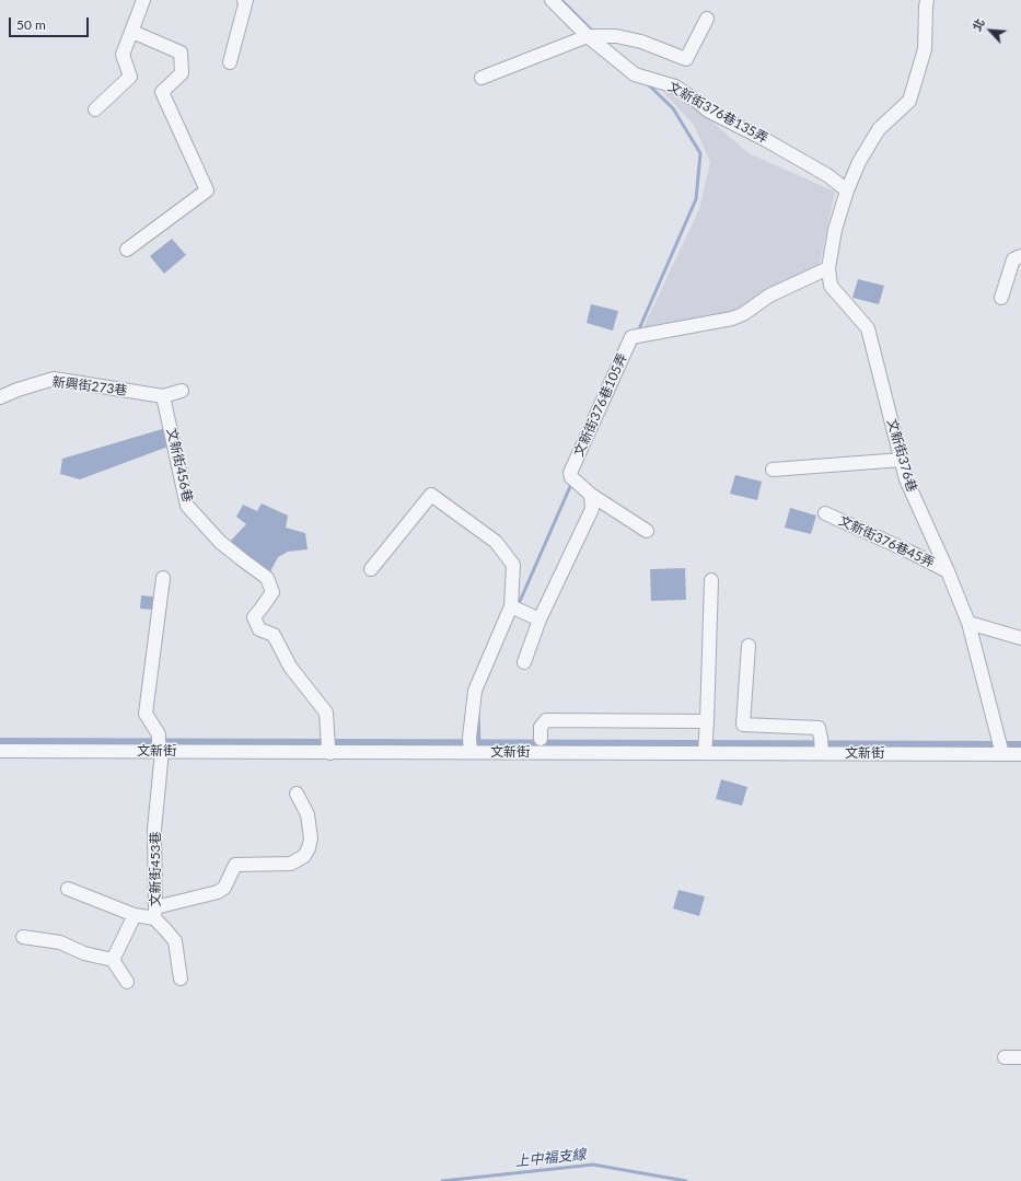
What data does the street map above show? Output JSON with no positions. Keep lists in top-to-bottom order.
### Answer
{
  "streets": {
    "street": [
      "文新街376巷135弄",
      "新興街273巷",
      "文新街376巷105弄",
      "文新街376巷",
      "文新街456巷",
      "文新街376巷45弄",
      "文新街",
      "文新街453巷"
    ]
  },
  "crossings": [
    ["文新街376巷135弄", "文新街376巷"],
    ["新興街273巷", "文新街456巷"],
    ["文新街376巷105弄", "文新街376巷"],
    ["文新街376巷", "文新街376巷45弄"],
    ["文新街376巷", "文新街"],
    ["文新街456巷", "文新街"],
    ["文新街", "文新街453巷"]
  ],
  "water": ["上中福支線"],
  "scale_bar": "50 m",
  "north": "top left"
}
